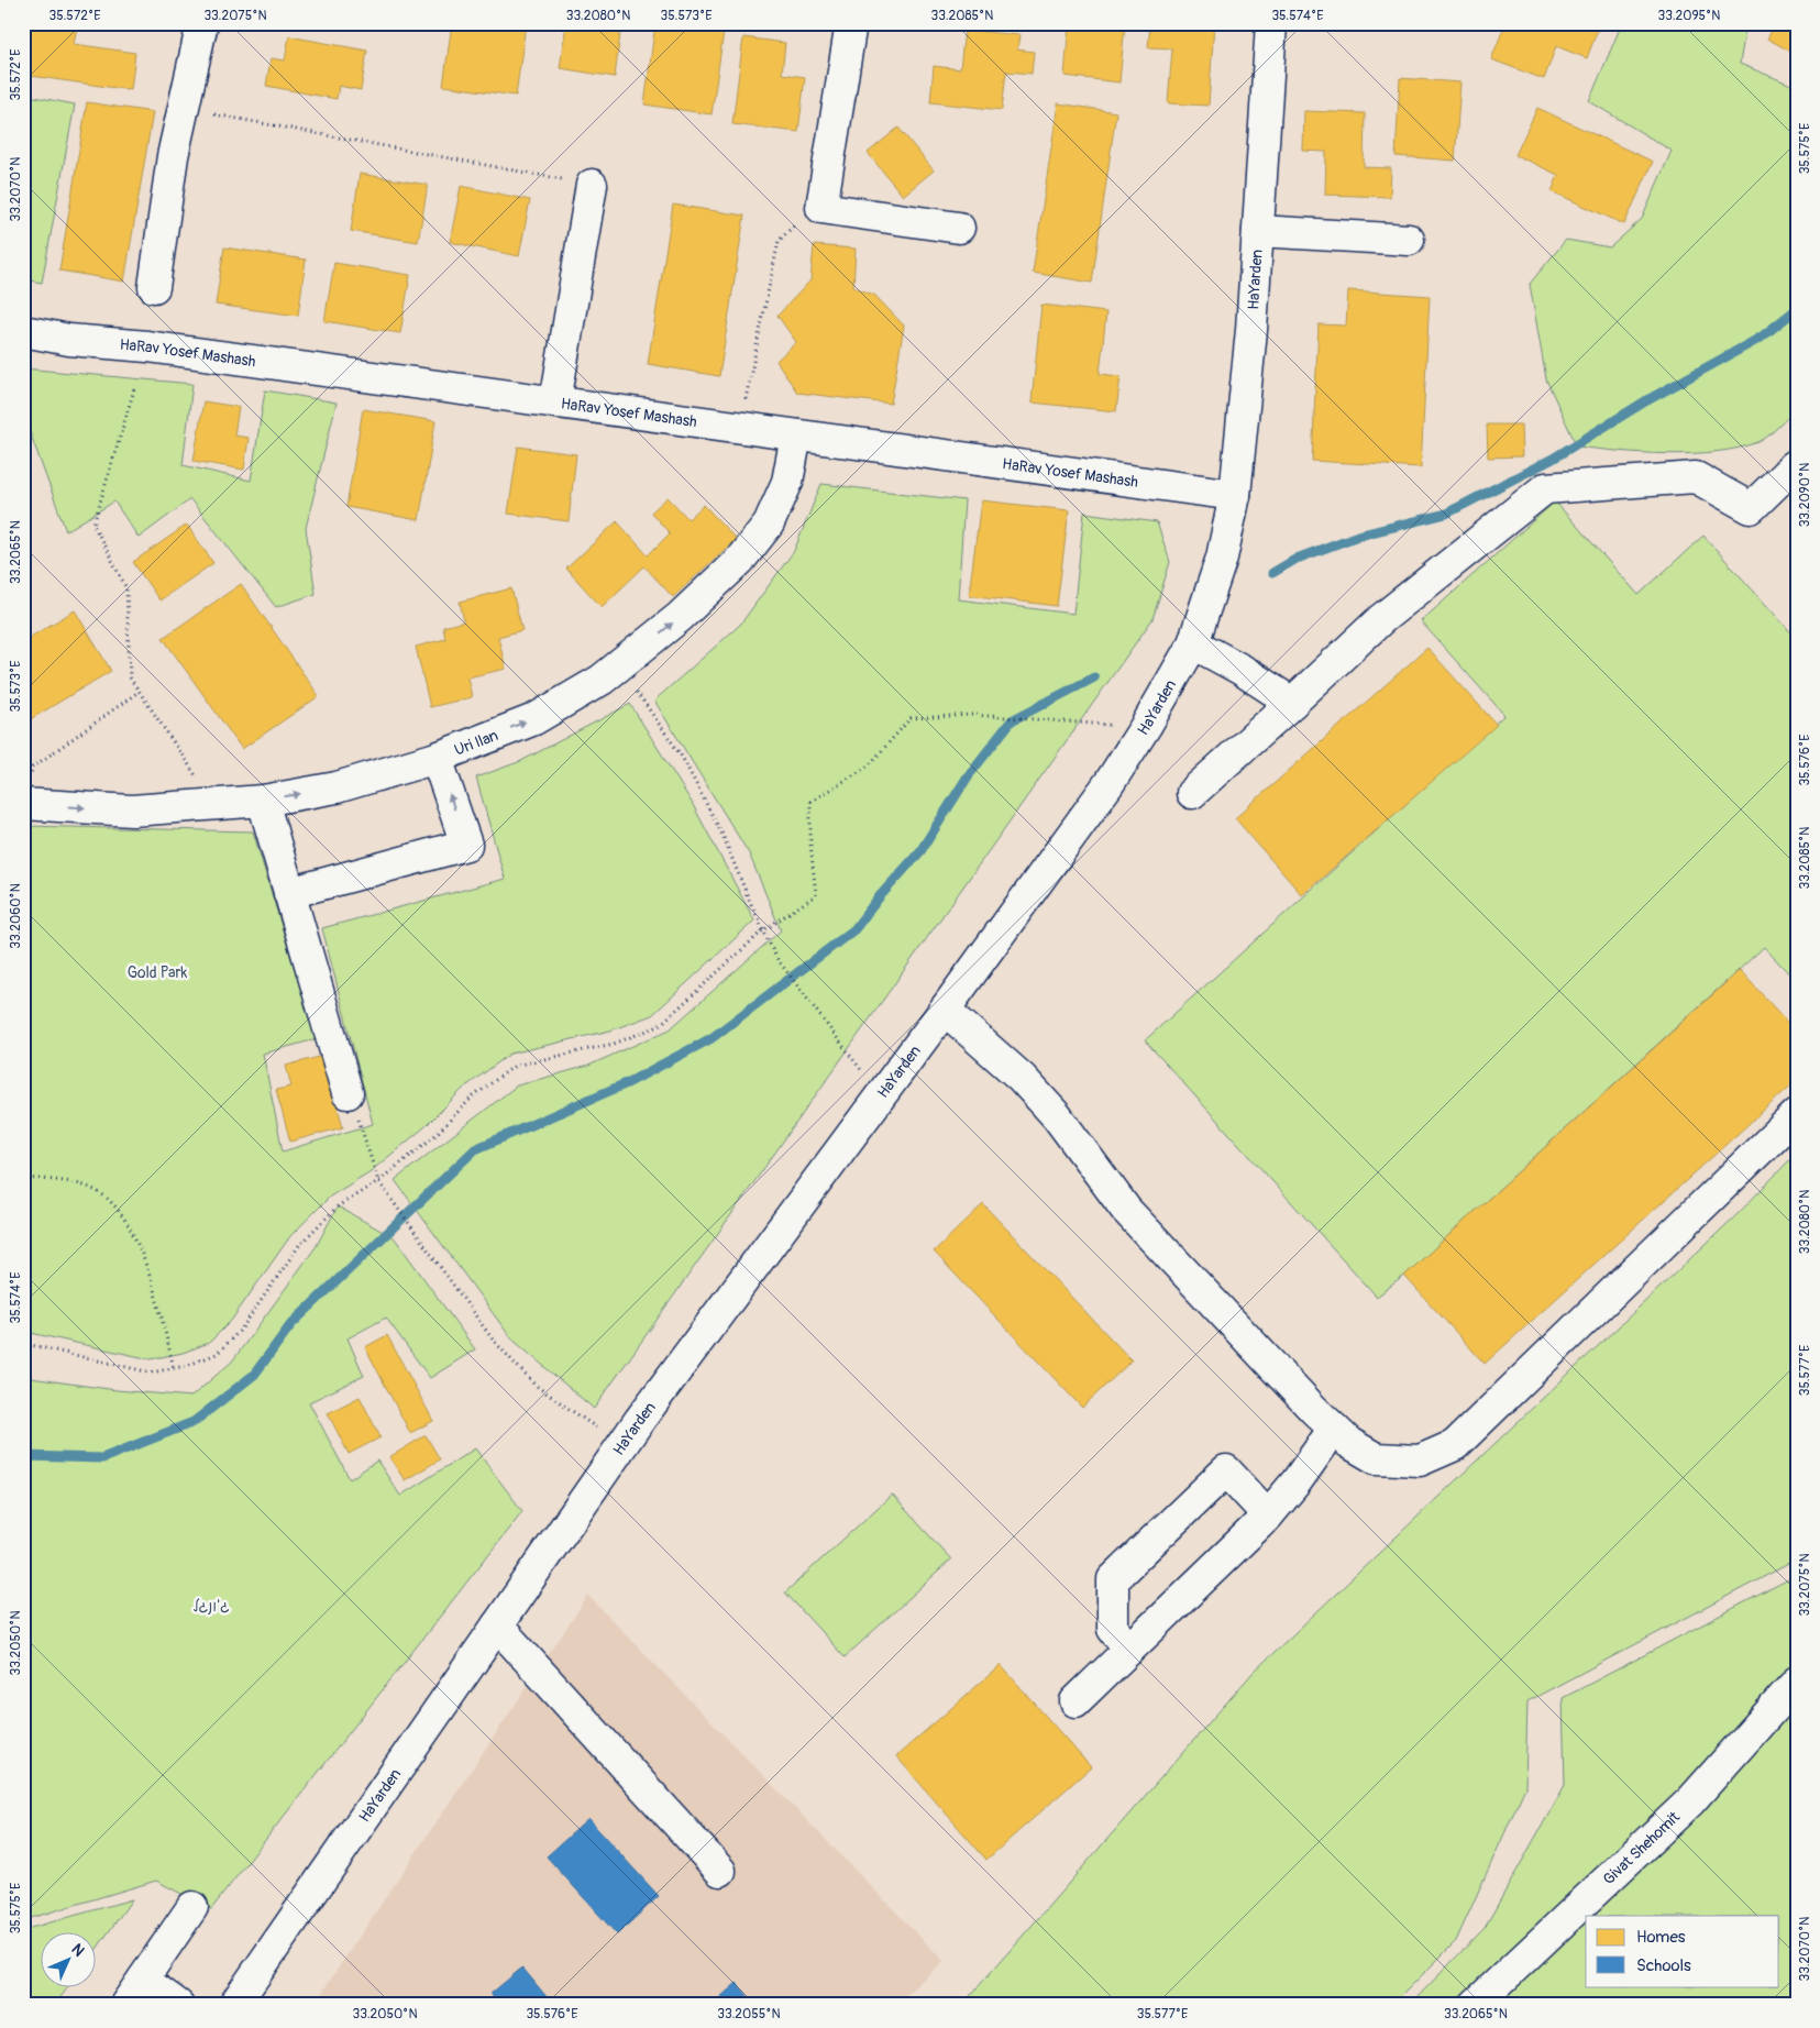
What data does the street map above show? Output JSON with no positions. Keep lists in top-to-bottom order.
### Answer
{
  "streets": {
    "street": [
      "HaYarden",
      "HaRav Yosef Mashash",
      "Uri Ilan",
      "Givat Shehomit"
    ]
  },
  "crossings": [
    ["HaYarden", "HaRav Yosef Mashash"],
    ["HaRav Yosef Mashash", "Uri Ilan"]
  ],
  "one_way": ["Uri Ilan"],
  "parks": ["Gold Park", "ג'ונגל"],
  "legend": ["Homes", "Schools"],
  "north": "top right",
  "coordinates": [
    "35.572°E",
    "33.2075°N",
    "33.2080°N",
    "35.573°E",
    "33.2085°N",
    "35.574°E",
    "33.2095°N",
    "35.575°E",
    "33.2070°N",
    "33.2090°N",
    "33.2065°N",
    "35.576°E",
    "33.2060°N",
    "35.577°E",
    "33.2050°N",
    "33.2055°N"
  ]
}
